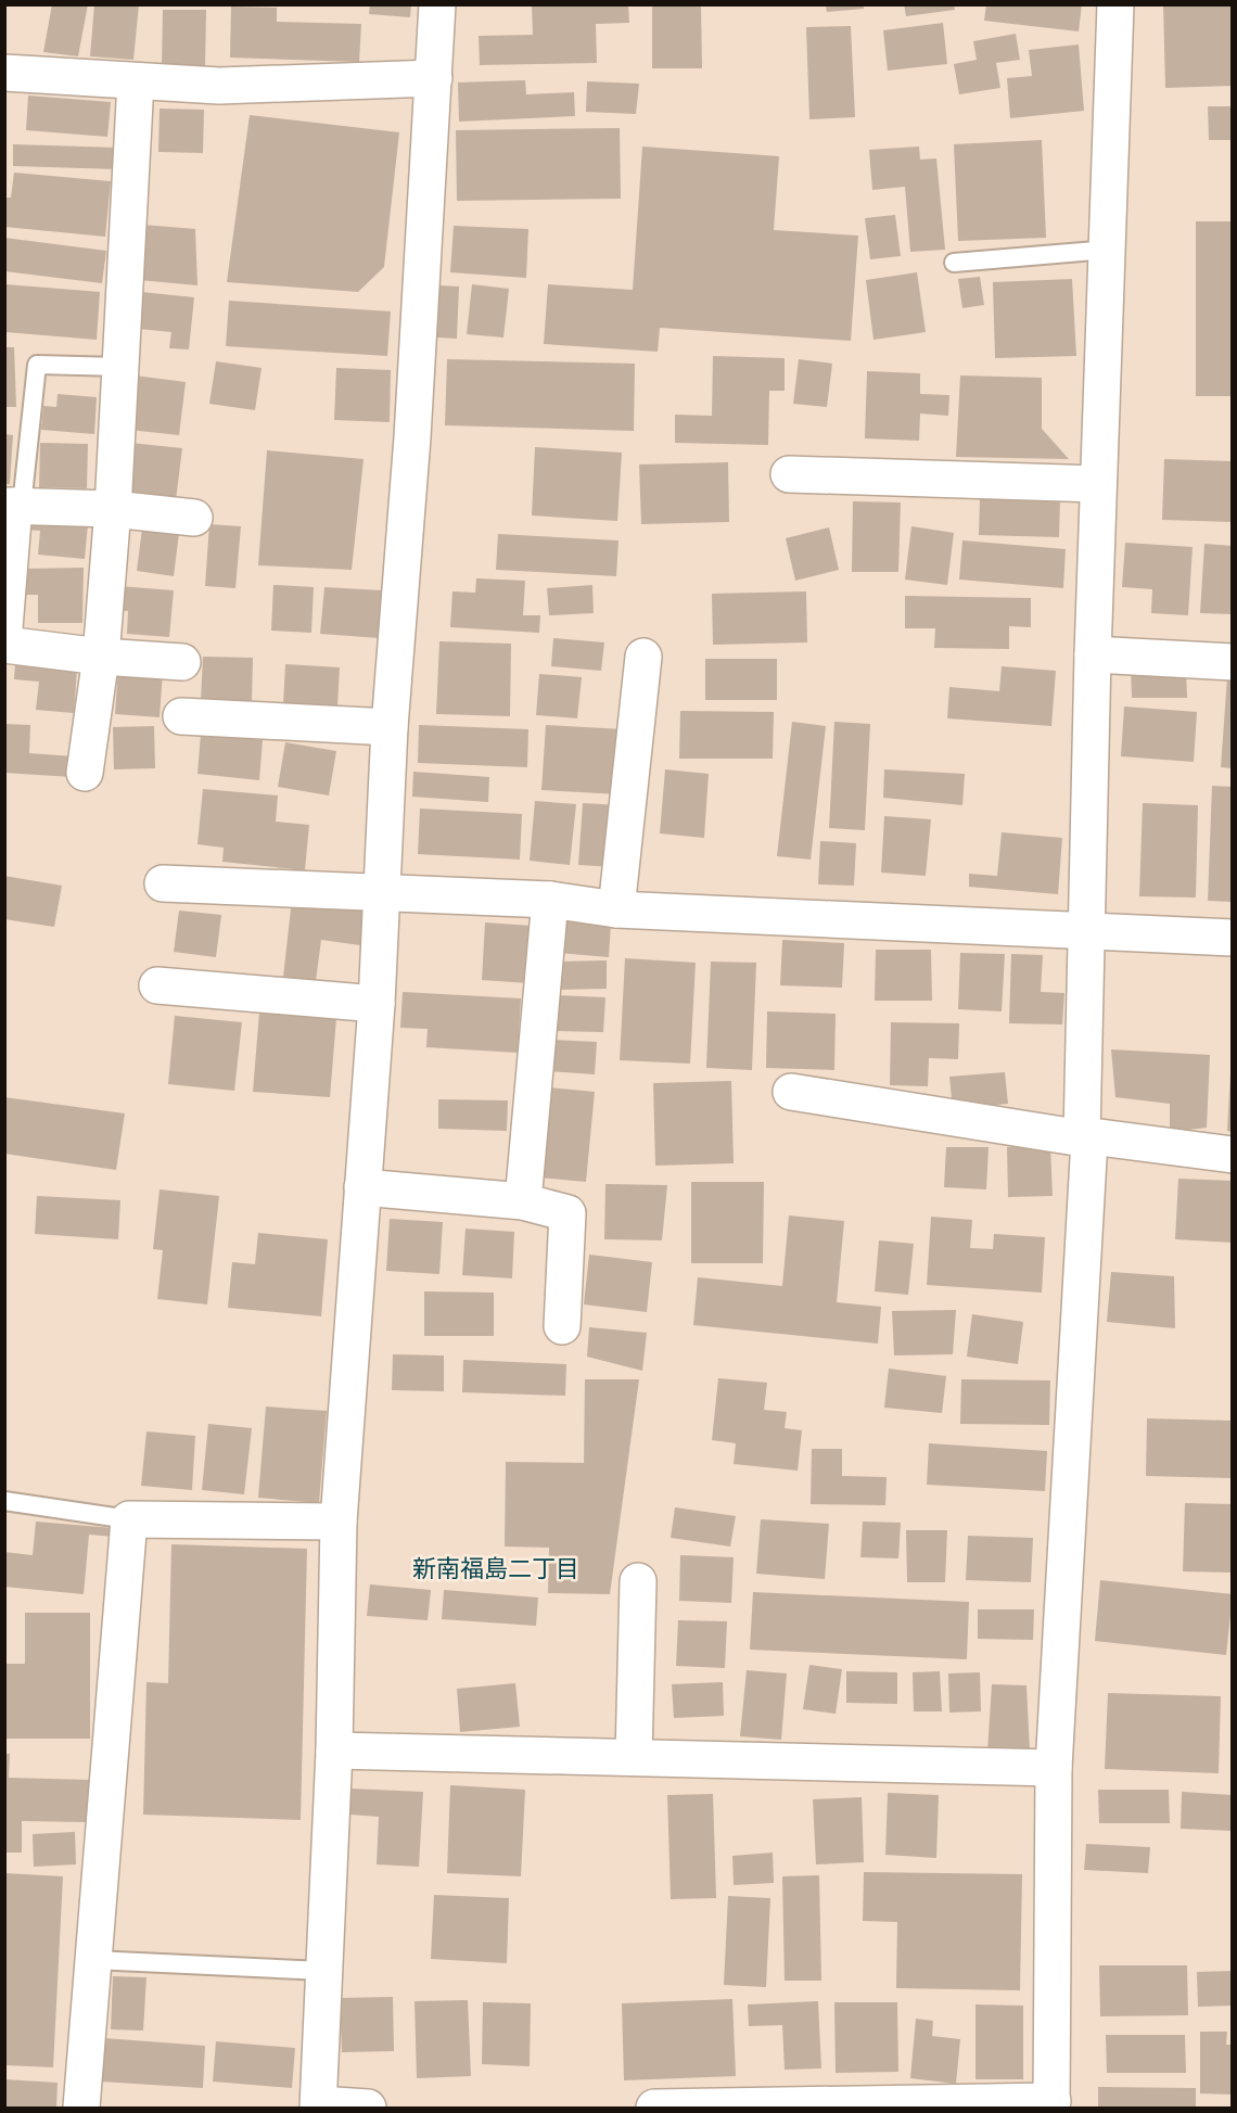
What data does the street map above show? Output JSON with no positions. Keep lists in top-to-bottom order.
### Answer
{
  "districts": ["新南福島二丁目"]
}
